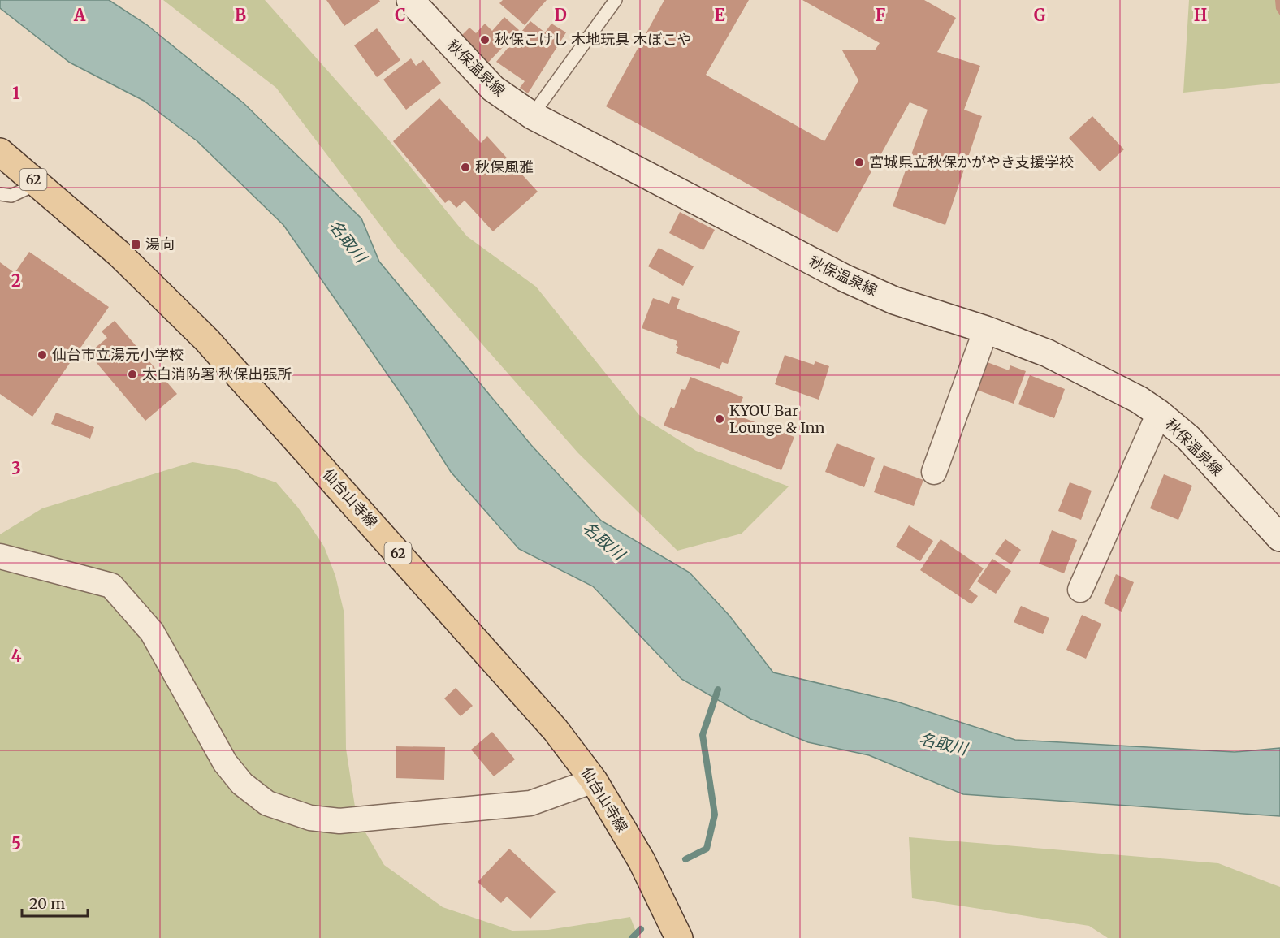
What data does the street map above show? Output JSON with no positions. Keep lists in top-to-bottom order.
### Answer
{
  "streets": {
    "main road": ["秋保温泉線", "62", "仙台山寺線"]
  },
  "water": ["名取川"],
  "places": {
    "other": [
      "秋保こけし 木地玩具 木ぼこや",
      "宮城県立秋保かがやき支援学校",
      "秋保風雅",
      "仙台市立湯元小学校",
      "太白消防署 秋保出張所",
      "KYOU Bar Lounge & Inn"
    ],
    "transit": ["湯向"]
  },
  "scale_bar": "20 m",
  "grid": {
    "columns": [
      "A",
      "B",
      "C",
      "D",
      "E",
      "F",
      "G",
      "H"
    ],
    "rows": [
      "1",
      "2",
      "3",
      "4",
      "5"
    ]
  }
}
